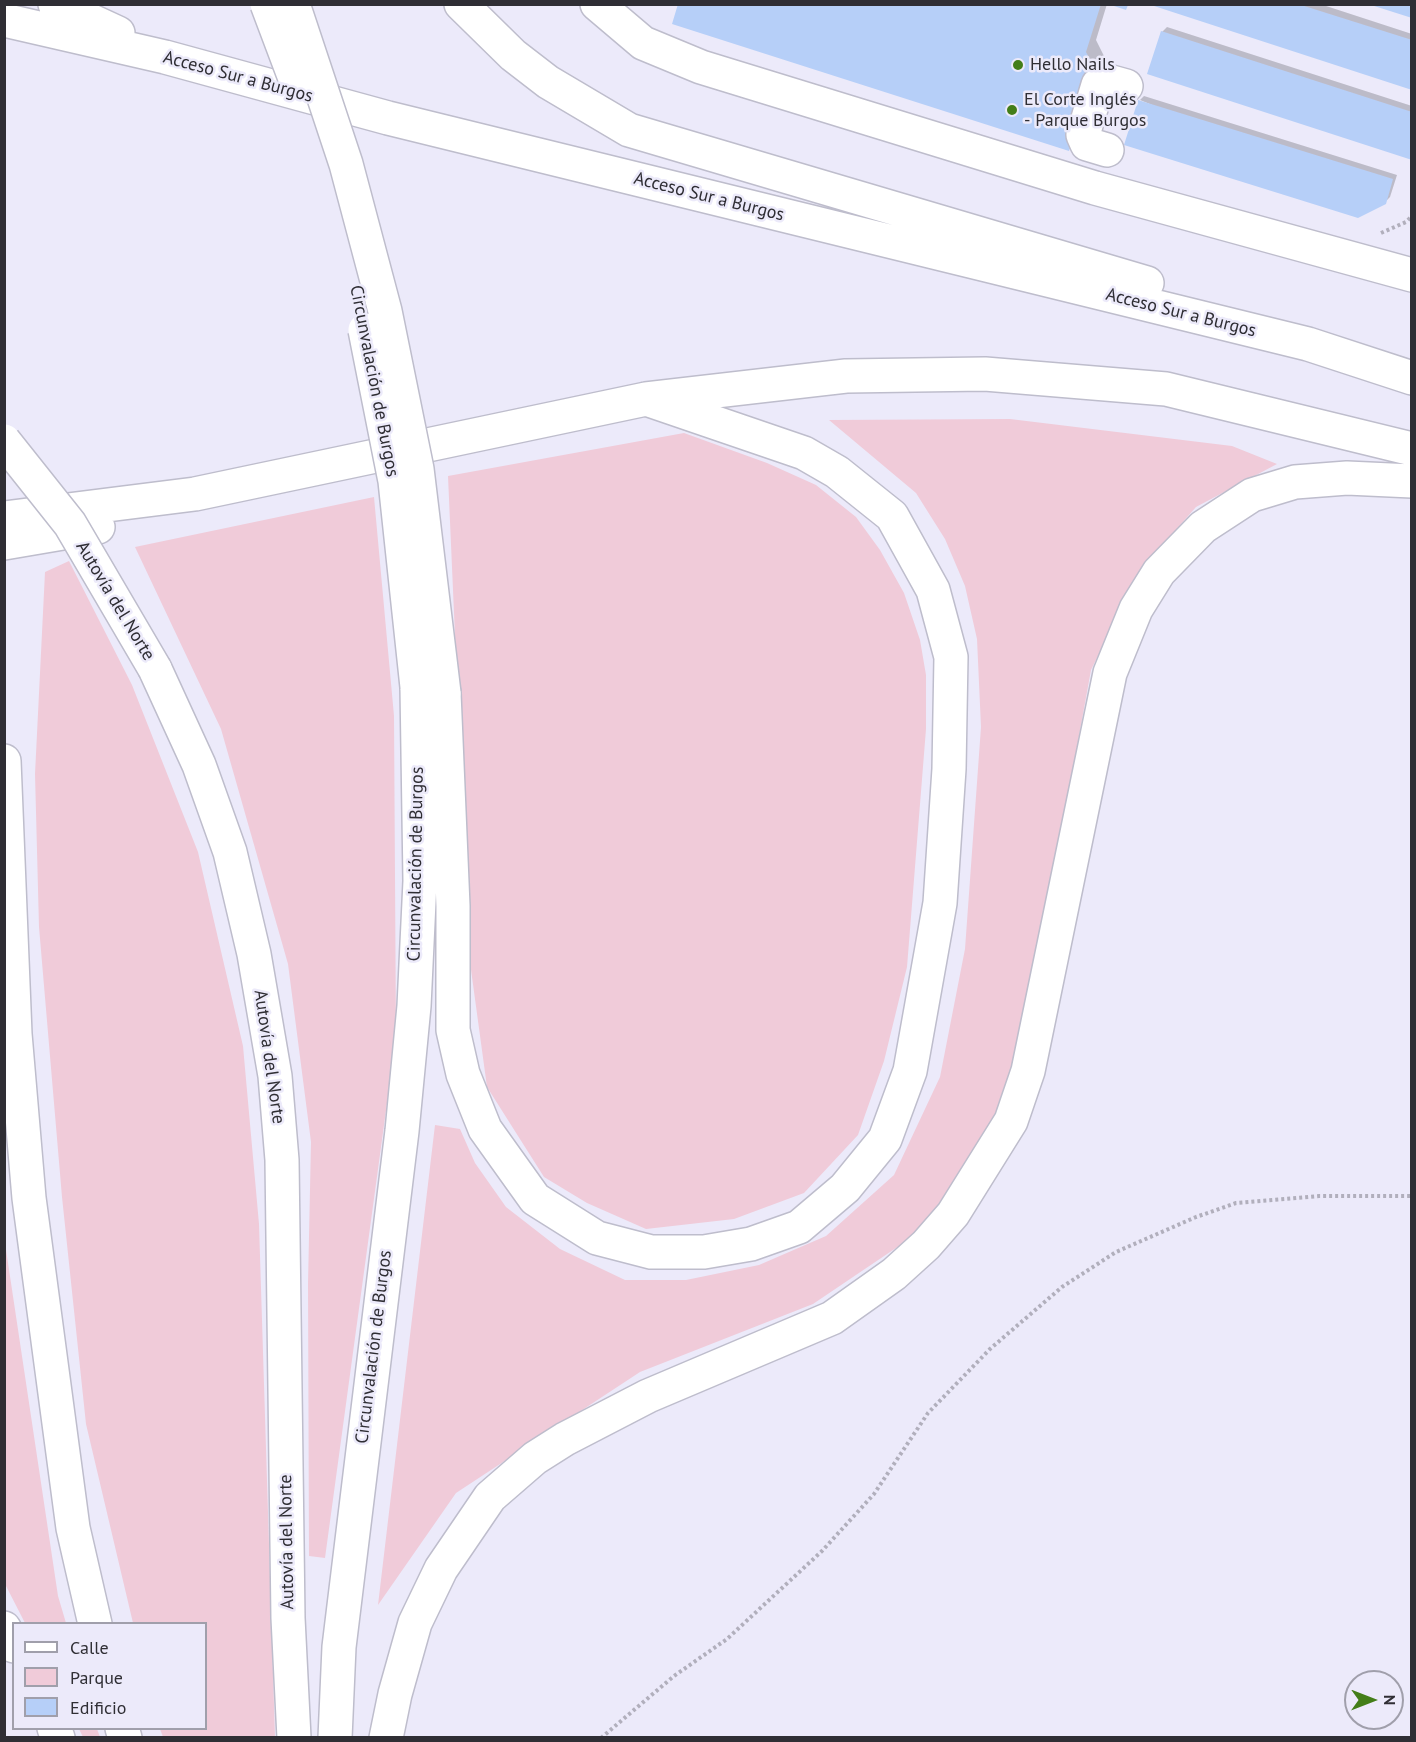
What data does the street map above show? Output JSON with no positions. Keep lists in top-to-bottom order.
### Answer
{
  "streets": {
    "main road": ["Acceso Sur a Burgos", "Circunvalación de Burgos", "Autovía del Norte"]
  },
  "places": ["Hello Nails", "El Corte Inglés - Parque Burgos"],
  "legend": ["Calle", "Parque", "Edificio"],
  "north": "right"
}
